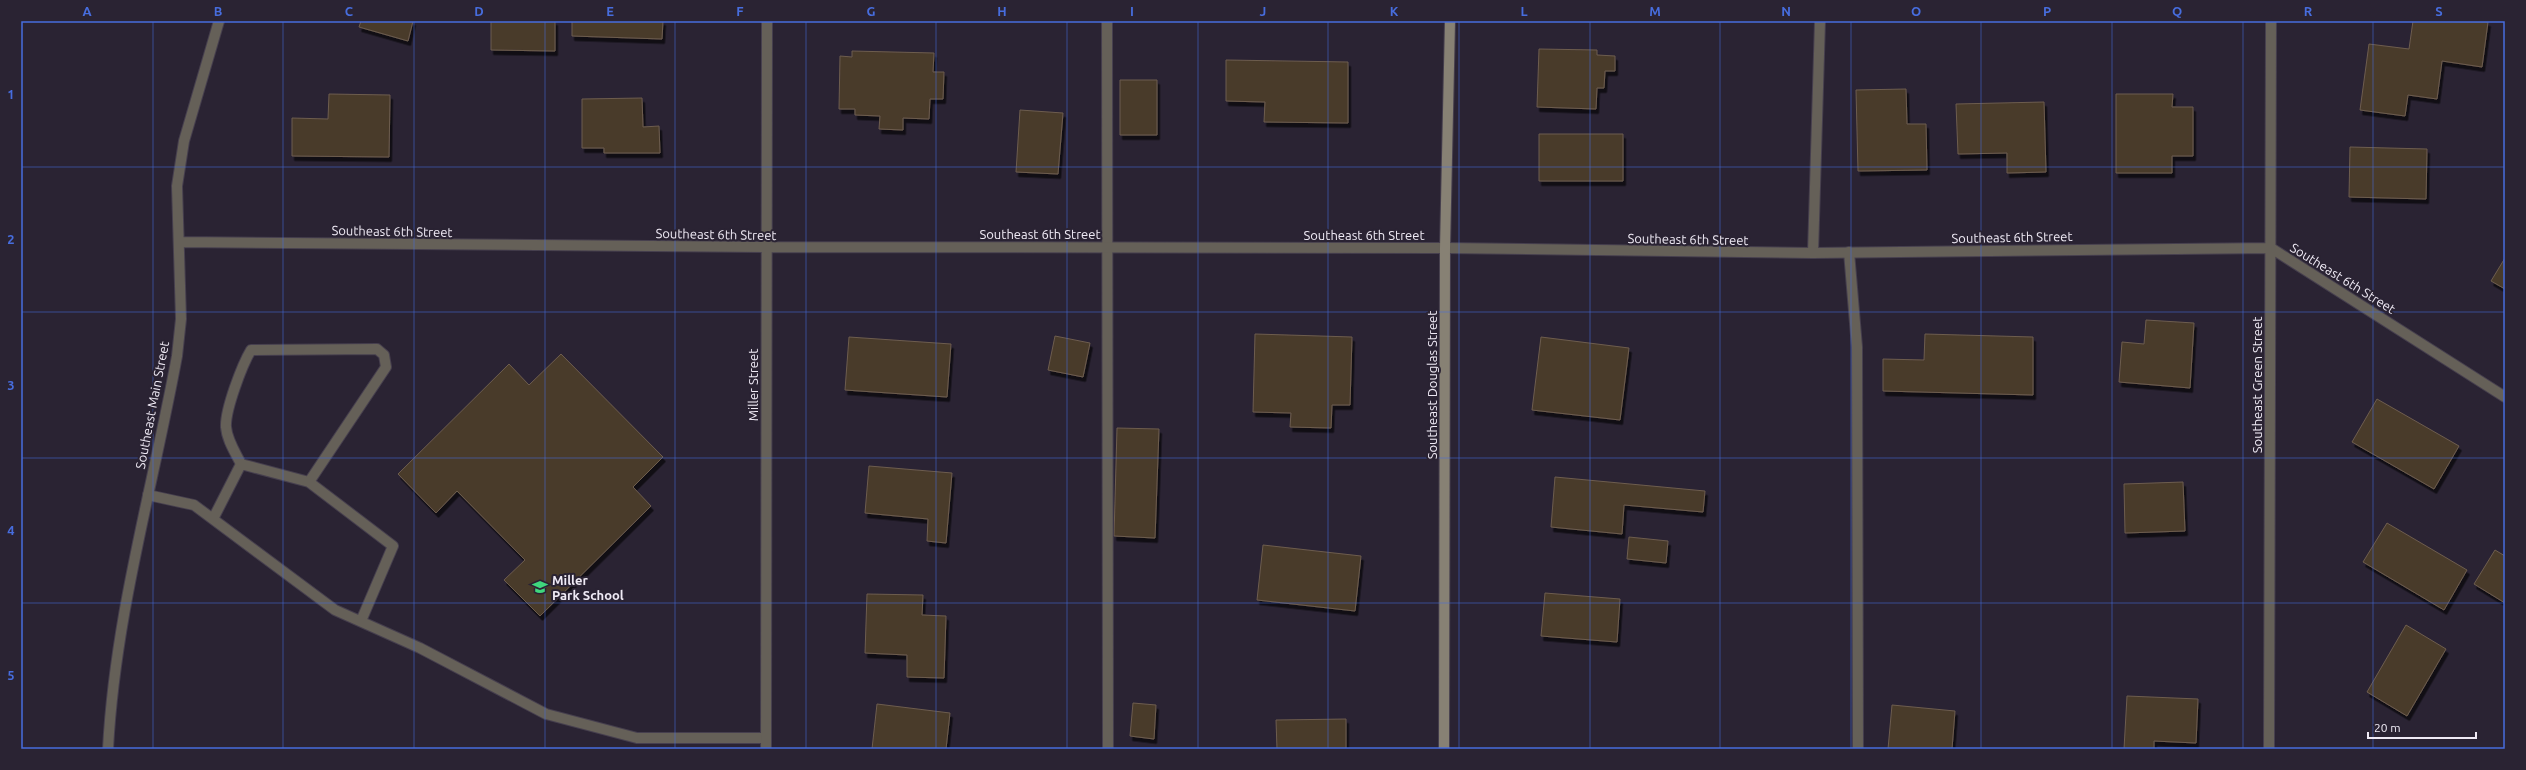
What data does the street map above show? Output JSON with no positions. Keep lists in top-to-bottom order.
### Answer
{
  "streets": {
    "street": [
      "Southeast 6th Street",
      "Miller Street",
      "Southeast Douglas Street",
      "Southeast Green Street",
      "Southeast Main Street"
    ]
  },
  "crossings": [
    ["Southeast 6th Street", "Miller Street"],
    ["Southeast 6th Street", "Southeast Douglas Street"],
    ["Southeast 6th Street", "Southeast Green Street"],
    ["Southeast 6th Street", "Southeast Main Street"]
  ],
  "places": {
    "school or university": ["Miller Park School"]
  },
  "scale_bar": "20 m",
  "grid": {
    "columns": [
      "A",
      "B",
      "C",
      "D",
      "E",
      "F",
      "G",
      "H",
      "I",
      "J",
      "K",
      "L",
      "M",
      "N",
      "O",
      "P",
      "Q",
      "R",
      "S"
    ],
    "rows": [
      "1",
      "2",
      "3",
      "4",
      "5"
    ]
  }
}
